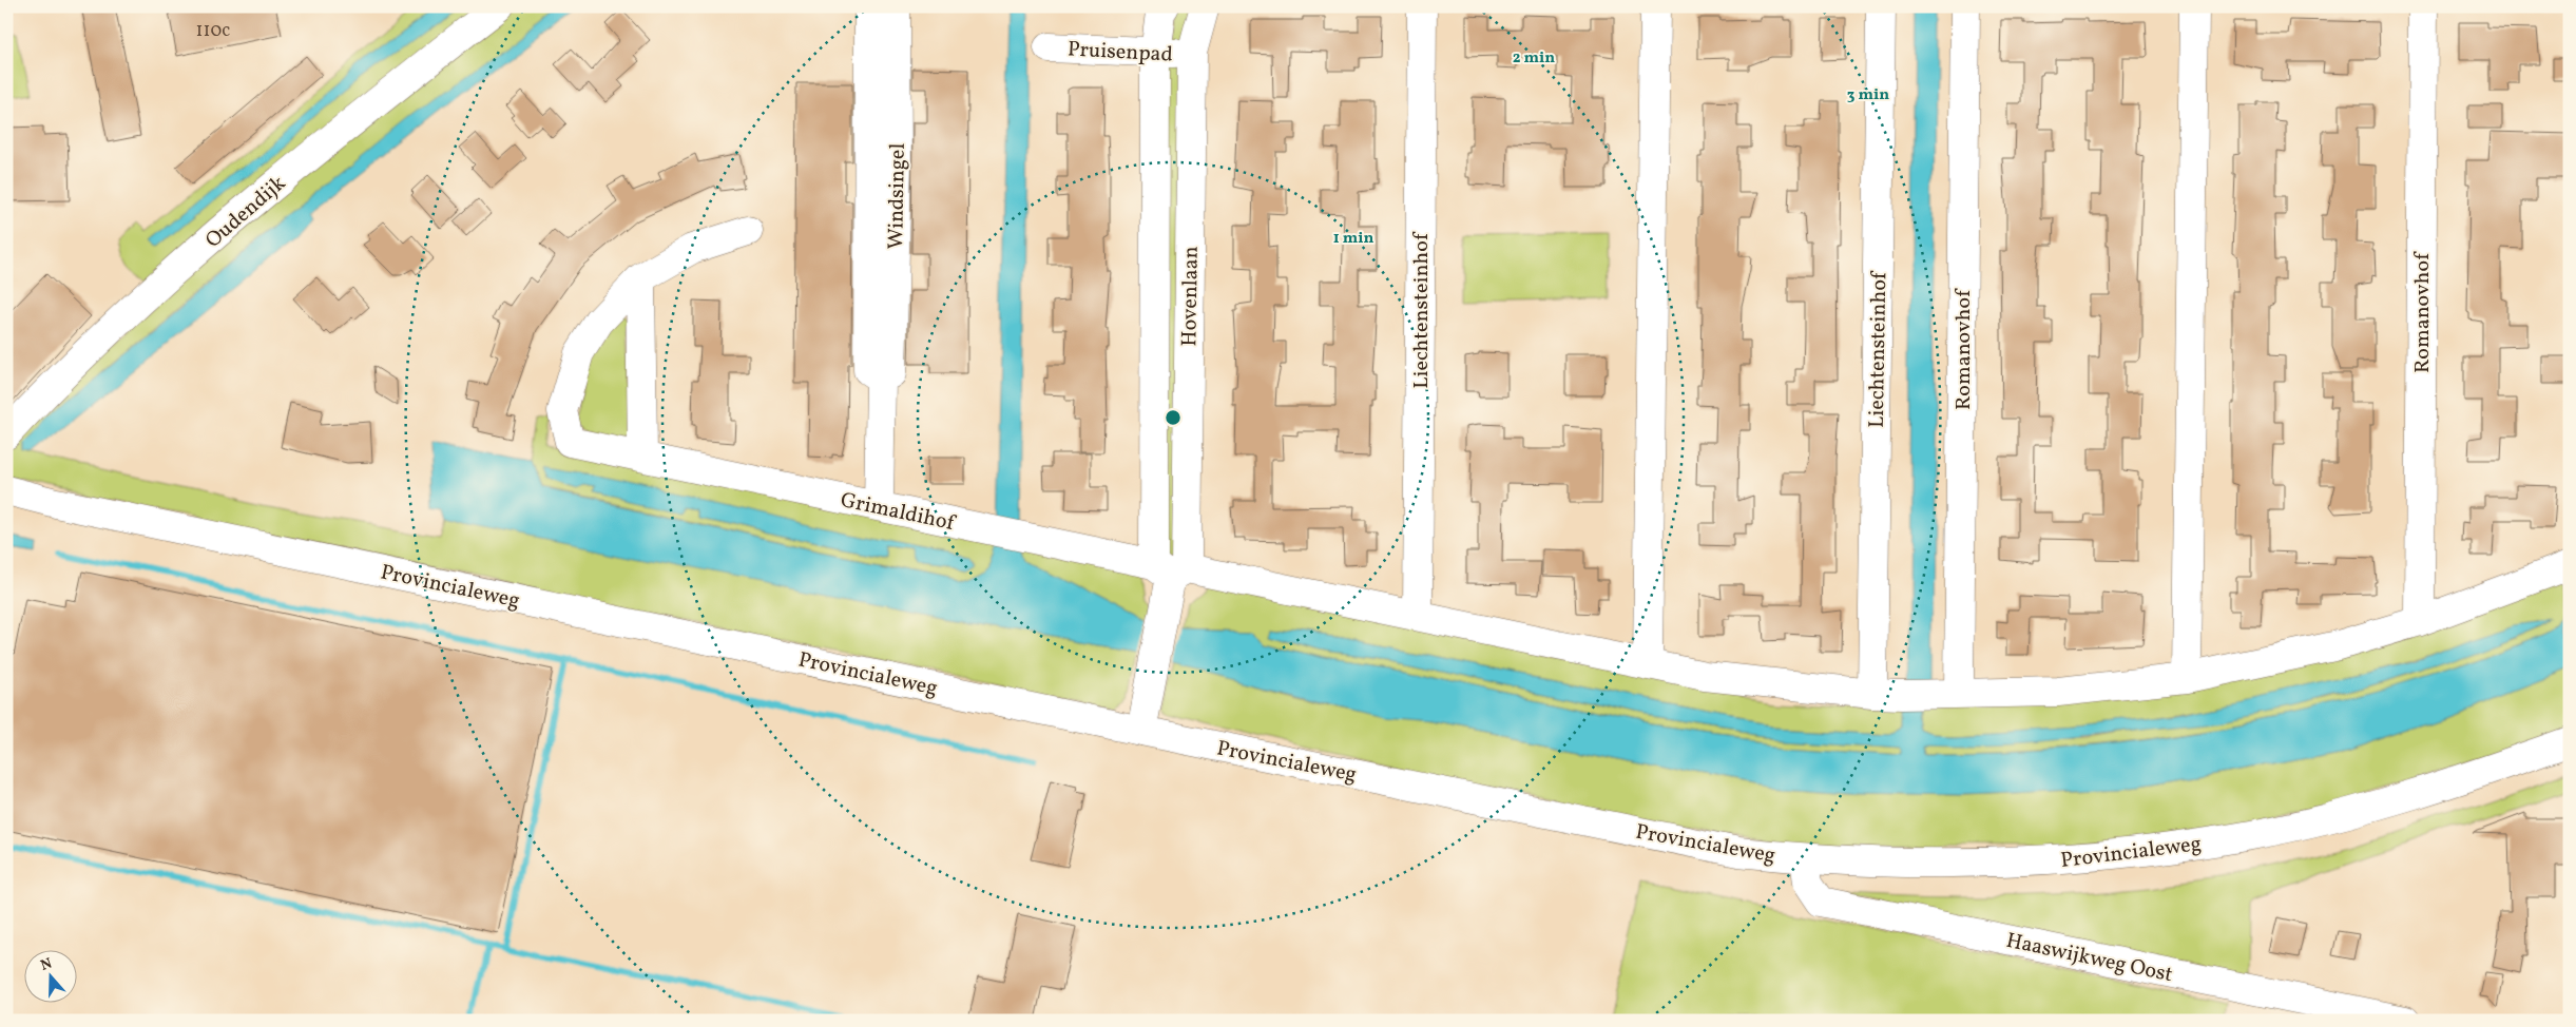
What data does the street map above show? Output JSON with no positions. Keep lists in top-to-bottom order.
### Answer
{
  "streets": {
    "street": [
      "Pruisenpad",
      "Windsingel",
      "Oudendijk",
      "Hovenlaan",
      "Liechtensteinhof",
      "Romanovhof",
      "Grimaldihof",
      "Provincialeweg",
      "Haaswijkweg Oost"
    ]
  },
  "crossings": [
    ["Pruisenpad", "Hovenlaan"],
    ["Hovenlaan", "Grimaldihof"],
    ["Hovenlaan", "Provincialeweg"],
    ["Provincialeweg", "Haaswijkweg Oost"]
  ],
  "house_numbers": ["110c"],
  "north": "top",
  "rings": ["2 min", "3 min", "1 min"]
}
